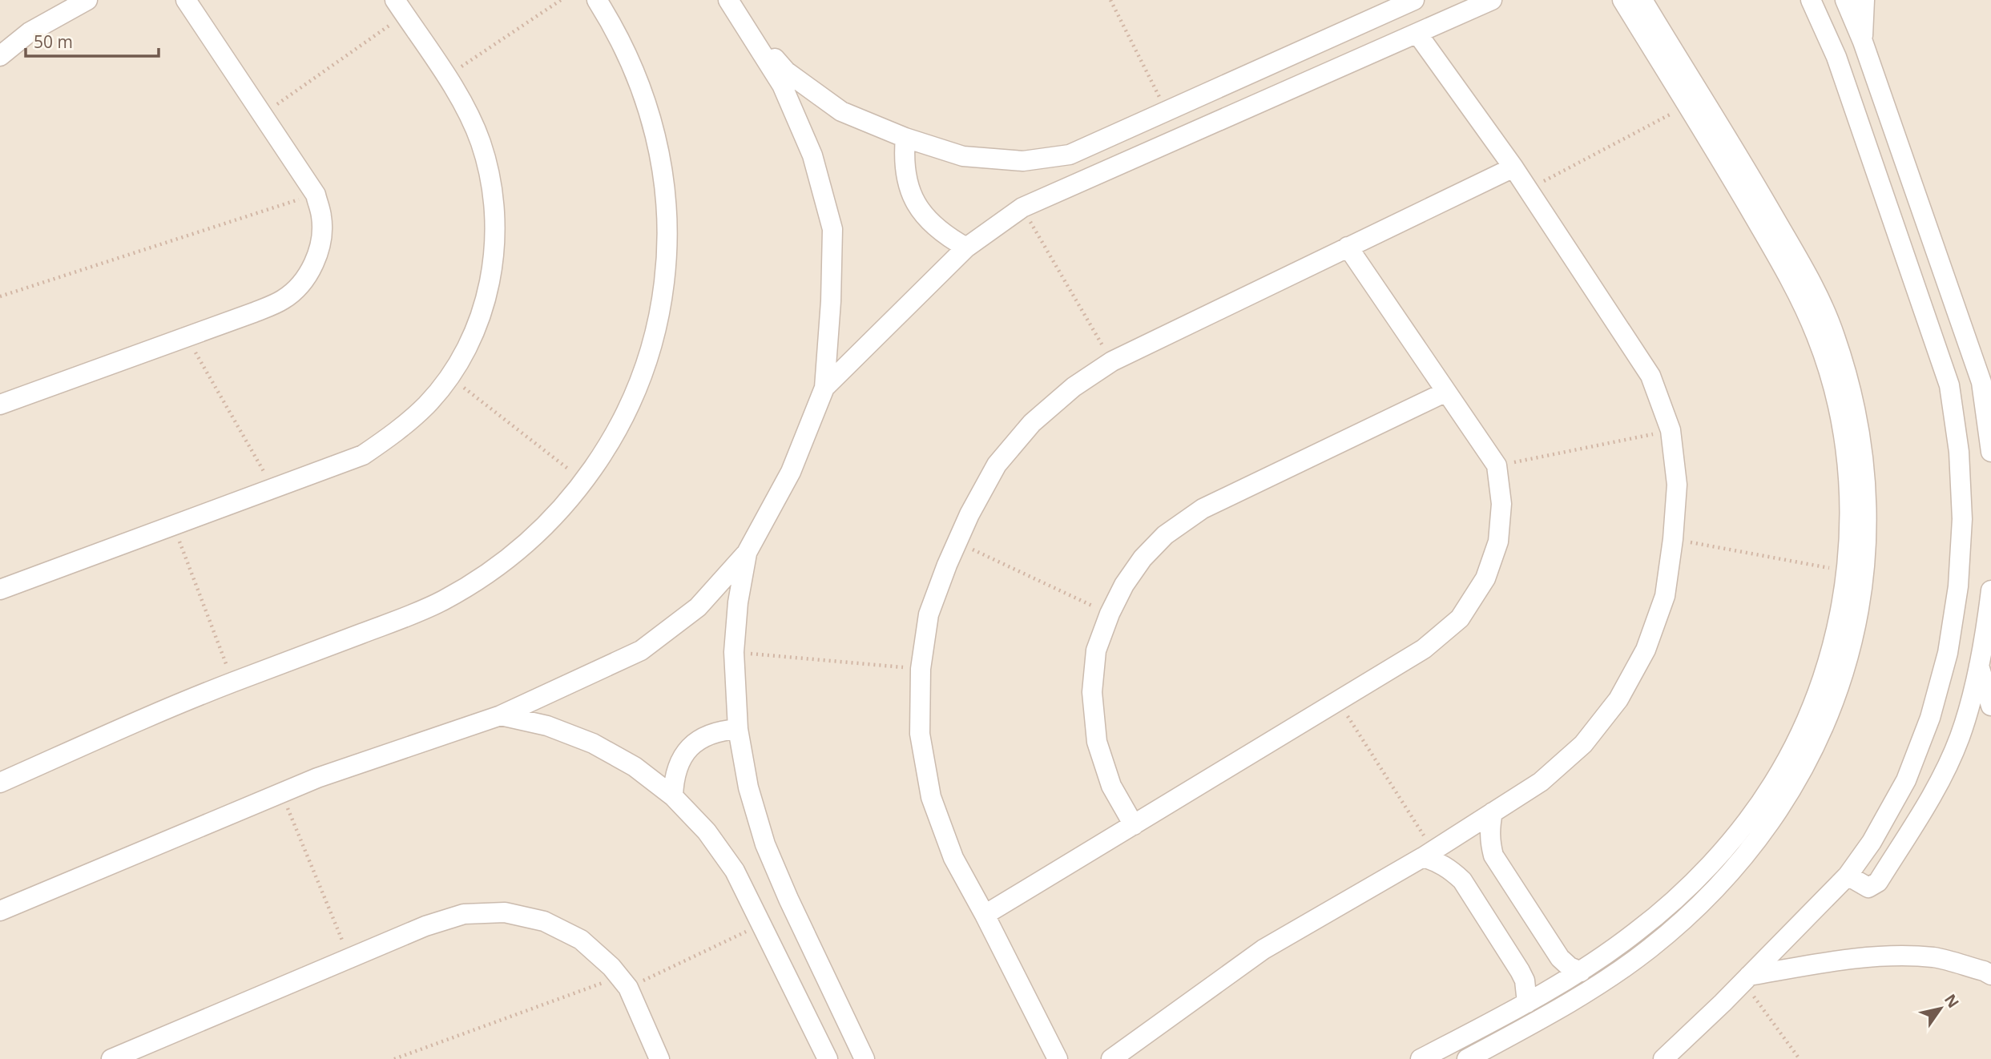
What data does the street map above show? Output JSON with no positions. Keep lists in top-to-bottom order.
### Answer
{
  "scale_bar": "50 m",
  "north": "top right"
}
